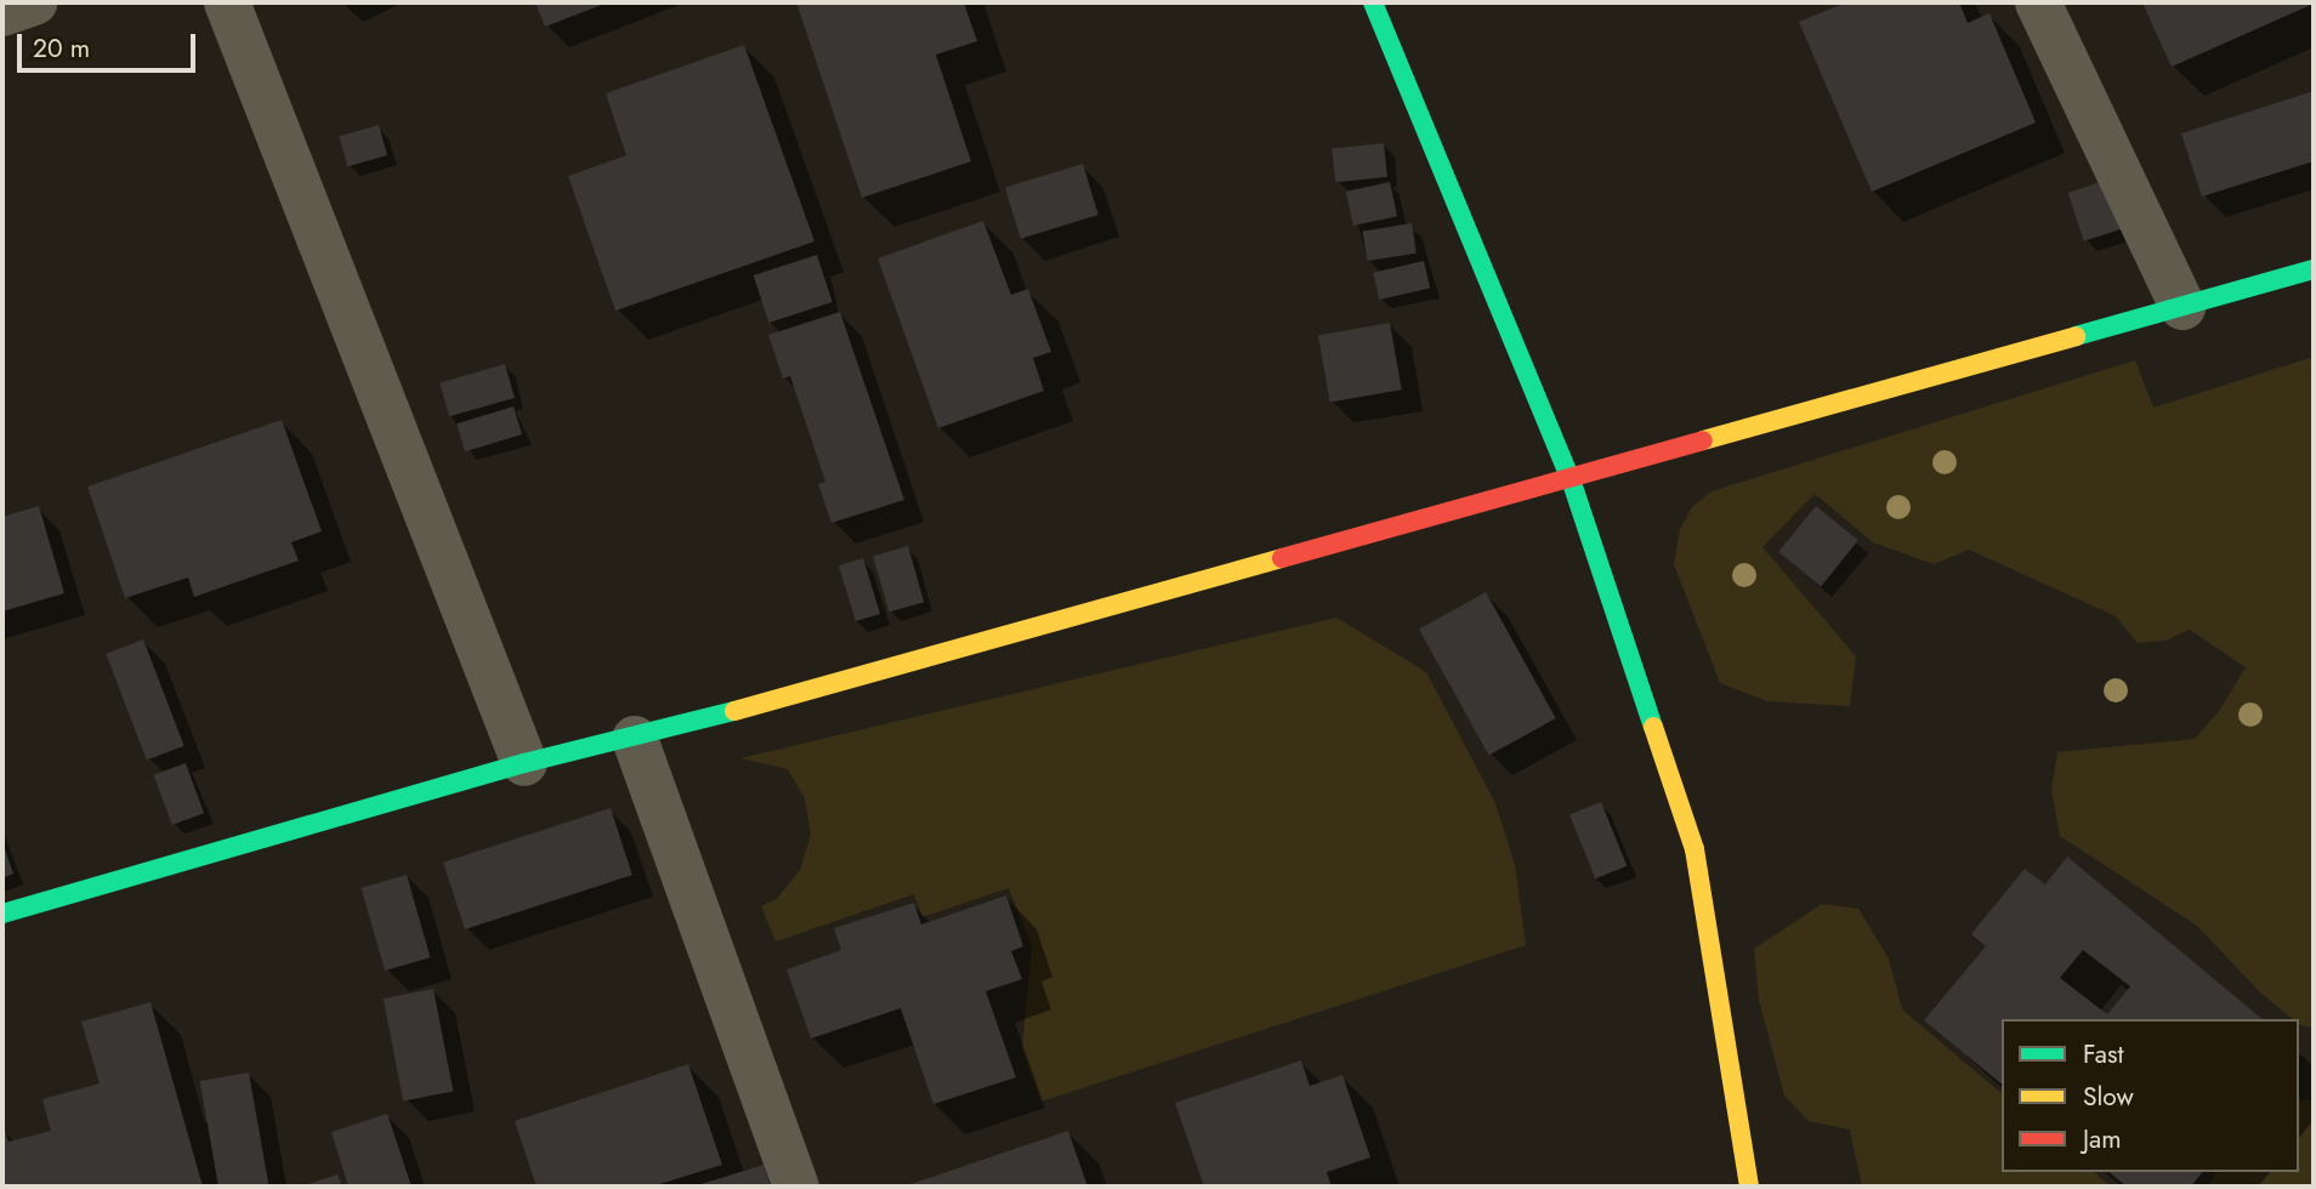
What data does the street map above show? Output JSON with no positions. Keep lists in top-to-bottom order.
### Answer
{
  "legend": ["Fast", "Slow", "Jam"],
  "scale_bar": "20 m"
}
